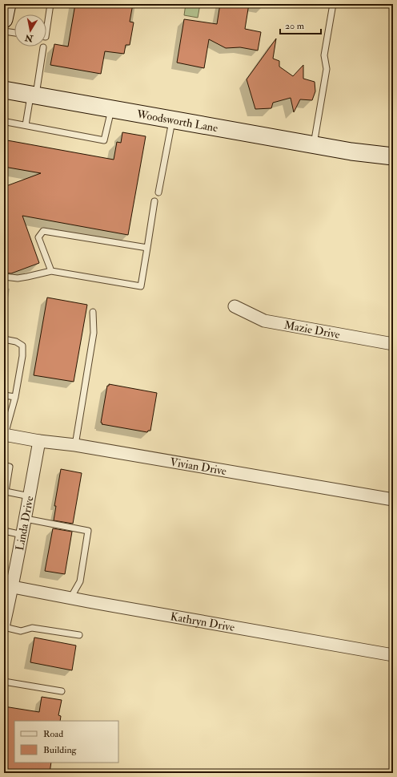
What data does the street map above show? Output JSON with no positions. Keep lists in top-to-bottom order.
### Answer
{
  "streets": {
    "street": [
      "Woodsworth Lane",
      "Mazie Drive",
      "Vivian Drive",
      "Linda Drive",
      "Kathryn Drive"
    ]
  },
  "crossings": [
    ["Vivian Drive", "Linda Drive"],
    ["Linda Drive", "Kathryn Drive"]
  ],
  "legend": ["Road", "Building"],
  "scale_bar": "20 m",
  "north": "bottom"
}
